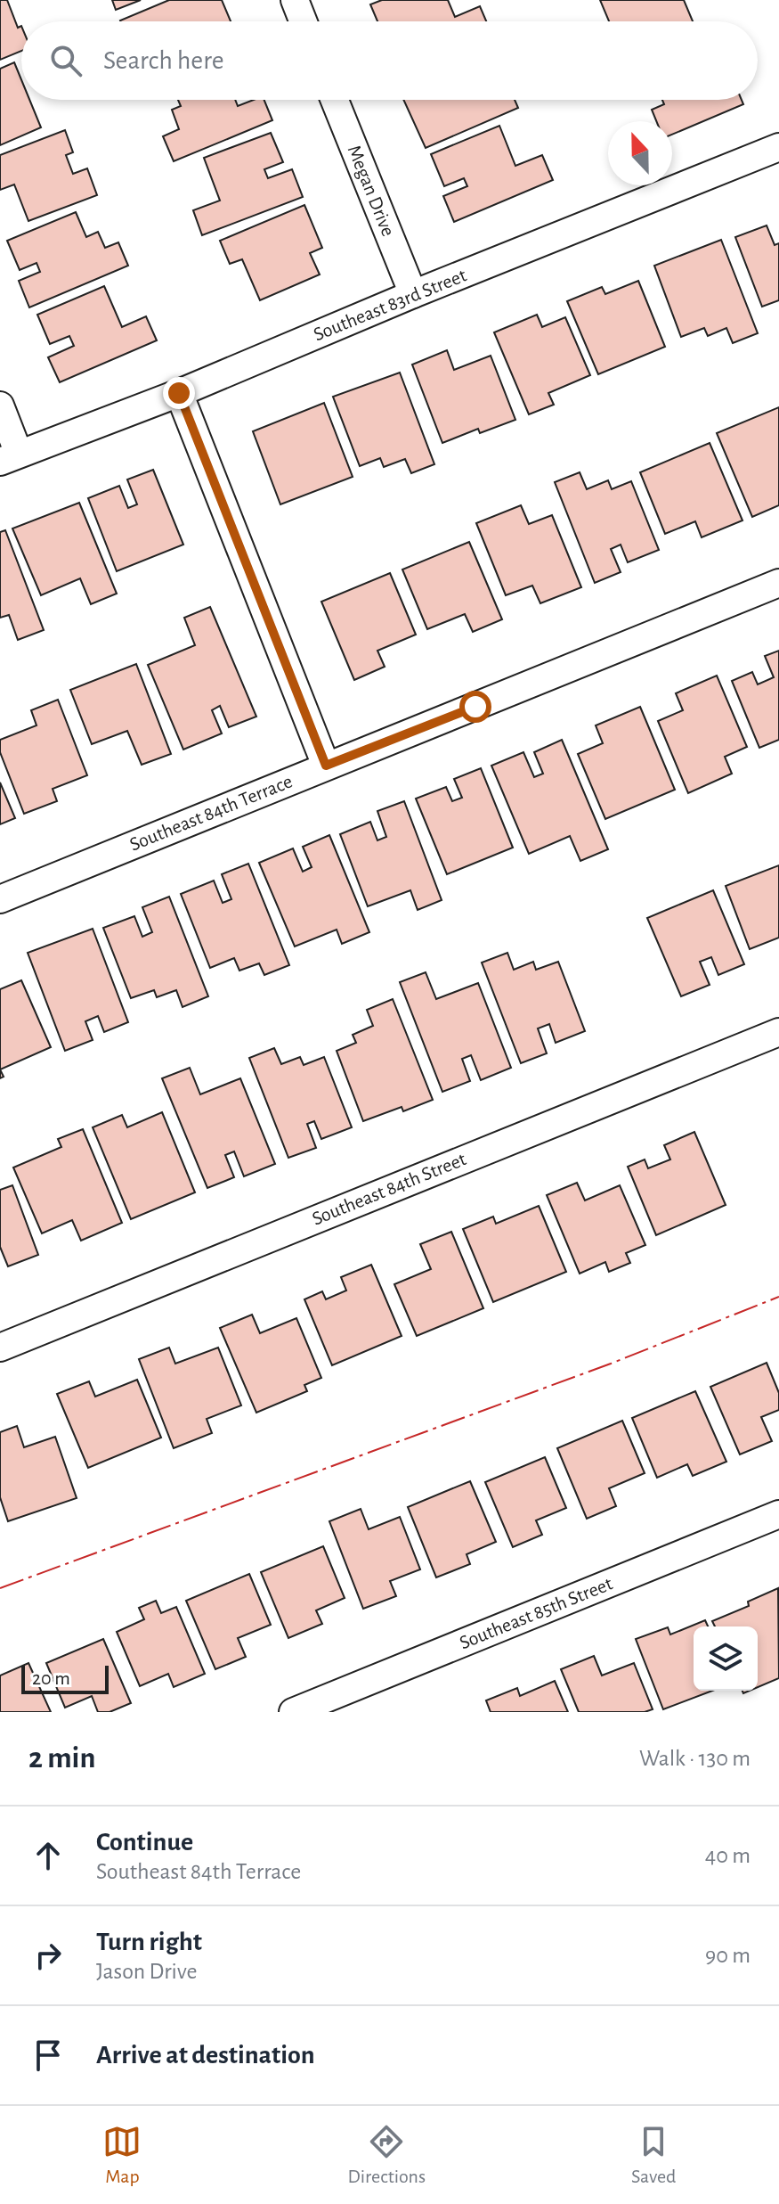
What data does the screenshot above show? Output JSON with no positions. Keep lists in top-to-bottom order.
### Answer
{
  "streets": {
    "street": [
      "Megan Drive",
      "Southeast 83rd Street",
      "Southeast 84th Terrace",
      "Southeast 84th Street",
      "Southeast 85th Street"
    ]
  },
  "crossings": [
    ["Megan Drive", "Southeast 83rd Street"]
  ],
  "scale_bar": "20 m",
  "north": "top",
  "page": {
    "search": "Search here",
    "scale": "20 m",
    "heading": ["2 min", "Walk · 130 m"],
    "list": [
      ["Continue", "Southeast 84th Terrace", "40 m"],
      ["Turn right", "Jason Drive", "90 m"],
      "Arrive at destination"
    ],
    "nav": ["Map", "Directions", "Saved"]
  }
}
